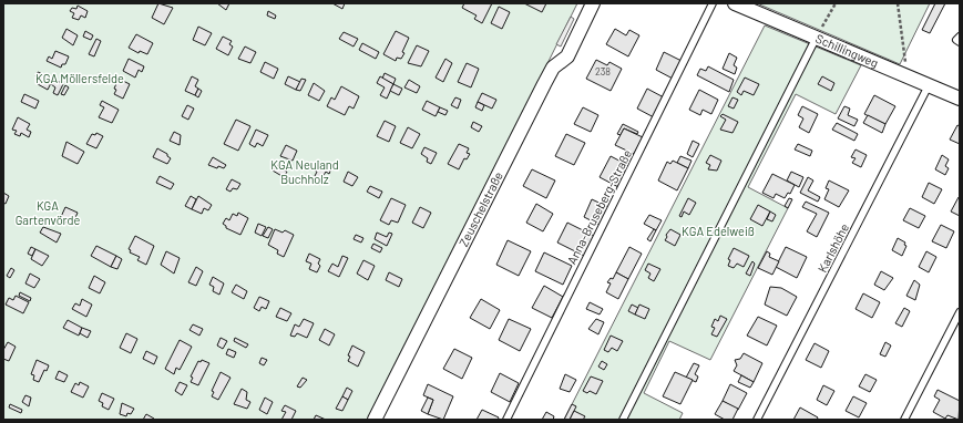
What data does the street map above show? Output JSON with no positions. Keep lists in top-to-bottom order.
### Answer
{
  "streets": {
    "street": ["Schillingweg", "Zeuschelstraße"],
    "lane": ["Anna-Bruseberg-Straße", "Karlshöhe"]
  },
  "crossings": [
    ["Schillingweg", "Karlshöhe"]
  ],
  "parks": [
    "KGA Möllersfelde",
    "KGA Neuland Buchholz",
    "KGA Gartenvörde",
    "KGA Edelweiß"
  ],
  "house_numbers": ["238"]
}
